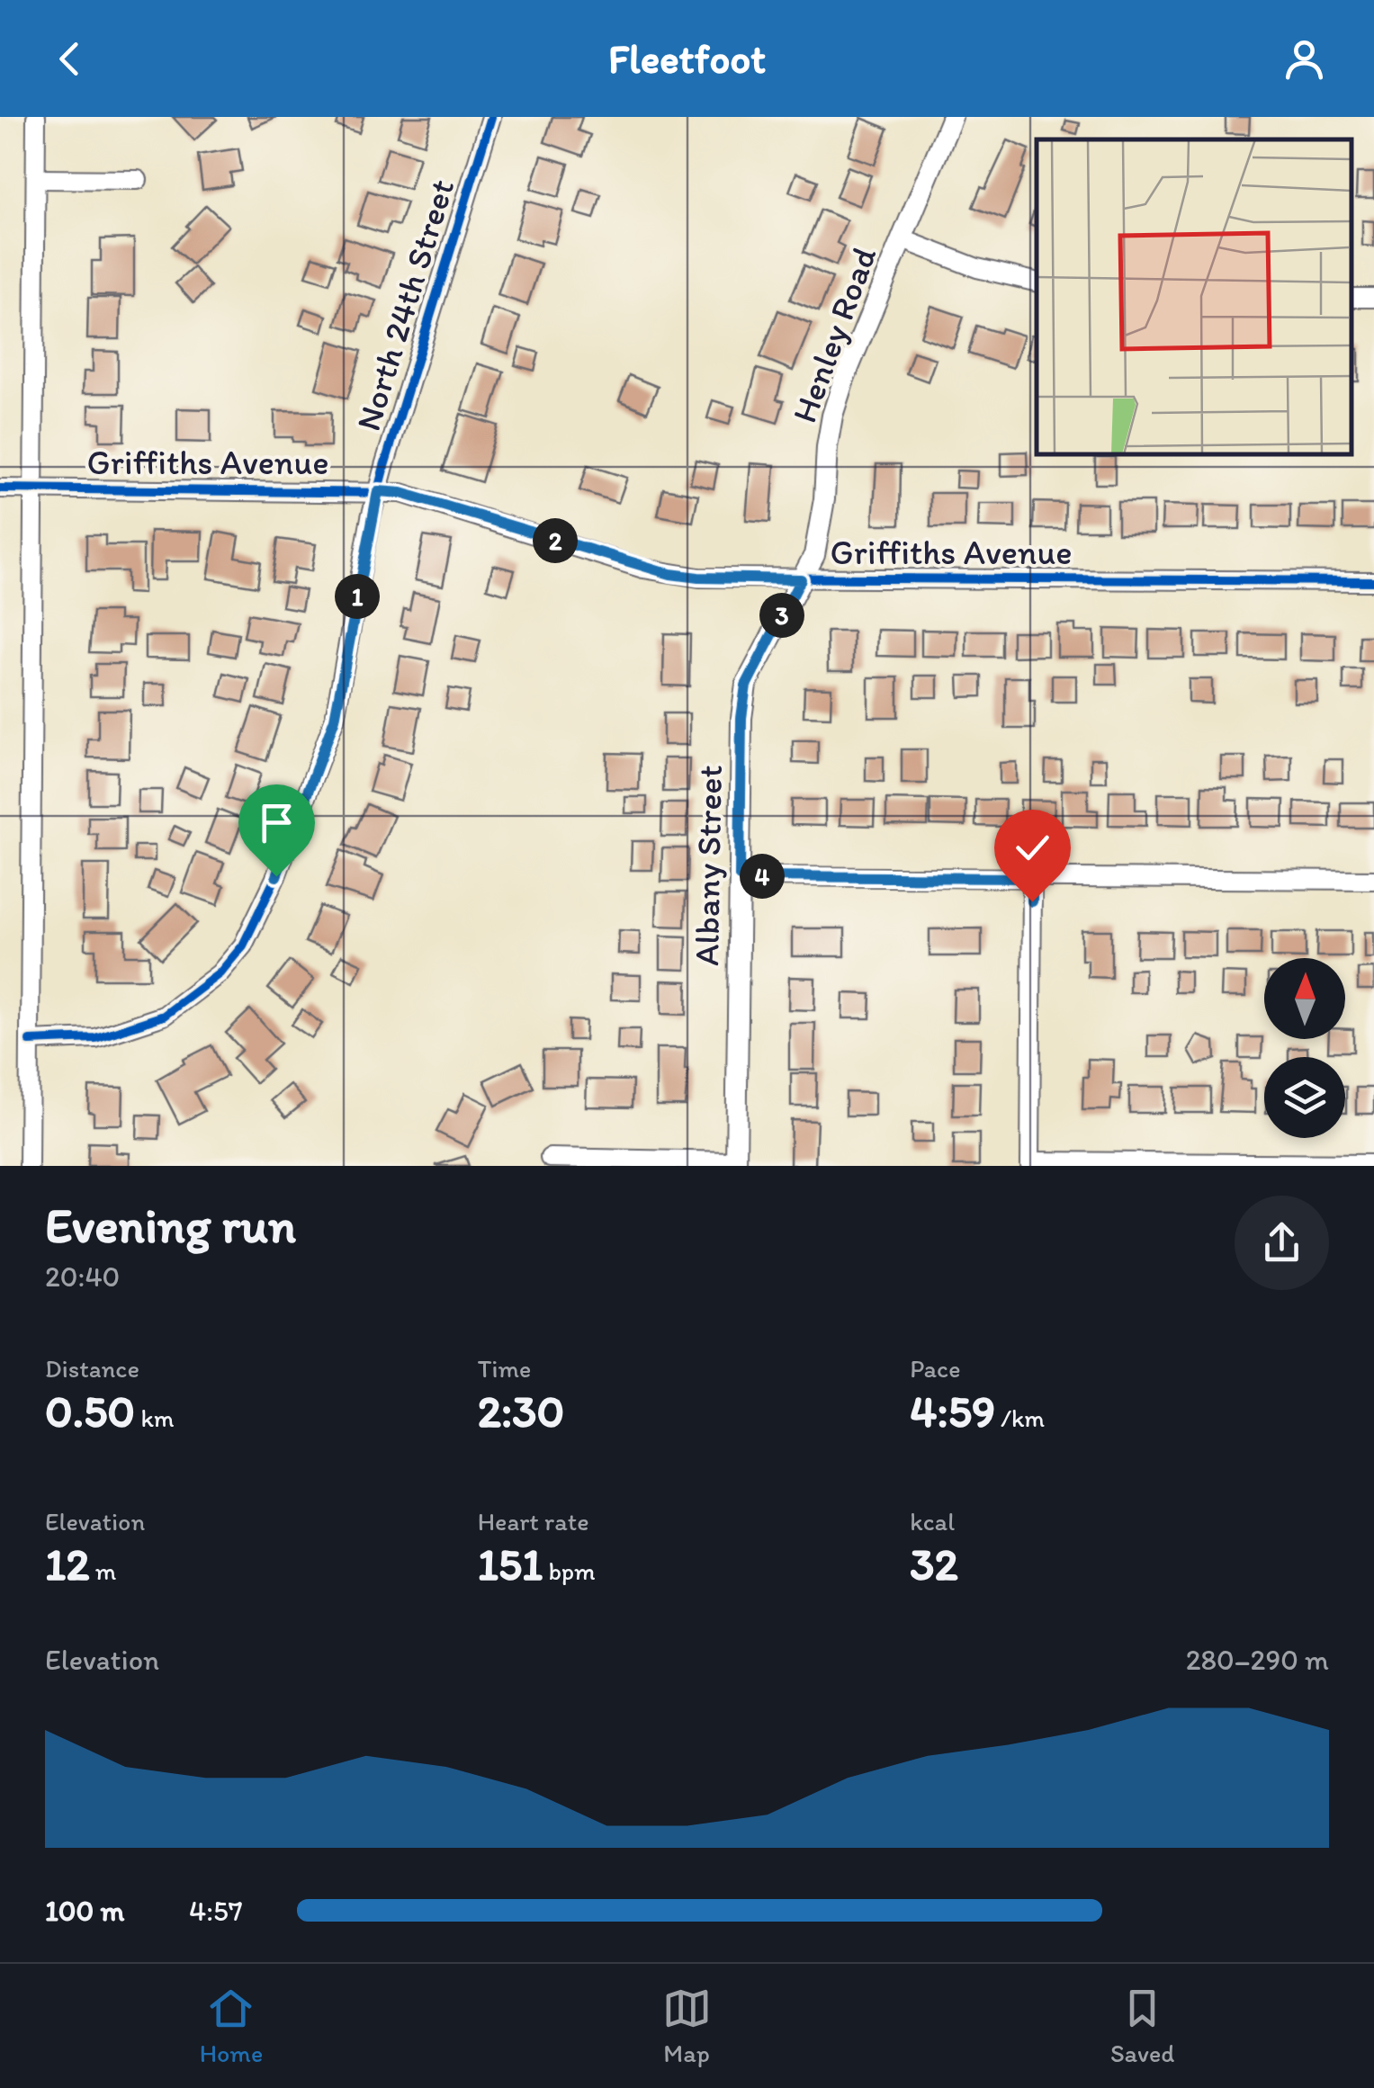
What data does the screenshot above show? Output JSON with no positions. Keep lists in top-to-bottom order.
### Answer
{
  "streets": {
    "street": [
      "North 24th Street",
      "Henley Road",
      "Griffiths Avenue",
      "Albany Street"
    ]
  },
  "crossings": [
    ["North 24th Street", "Griffiths Avenue"],
    ["Henley Road", "Griffiths Avenue"],
    ["Henley Road", "Albany Street"],
    ["Griffiths Avenue", "Albany Street"]
  ],
  "north": "top",
  "page": {
    "header": "Fleetfoot",
    "pins": [
      "2",
      "1",
      "3",
      "4"
    ],
    "heading": ["Evening run", "20:40"],
    "stats": [
      ["Distance", "0.50 km"],
      ["Time", "2:30"],
      ["Pace", "4:59 /km"],
      ["Elevation", "12 m"],
      ["Heart rate", "151 bpm"],
      ["kcal", "32"]
    ],
    "chart": ["Elevation", "280–290 m"],
    "list": [
      {
        "name": "100 m",
        "note": "4:57"
      }
    ],
    "tabs": ["Home", "Map", "Saved"]
  }
}
